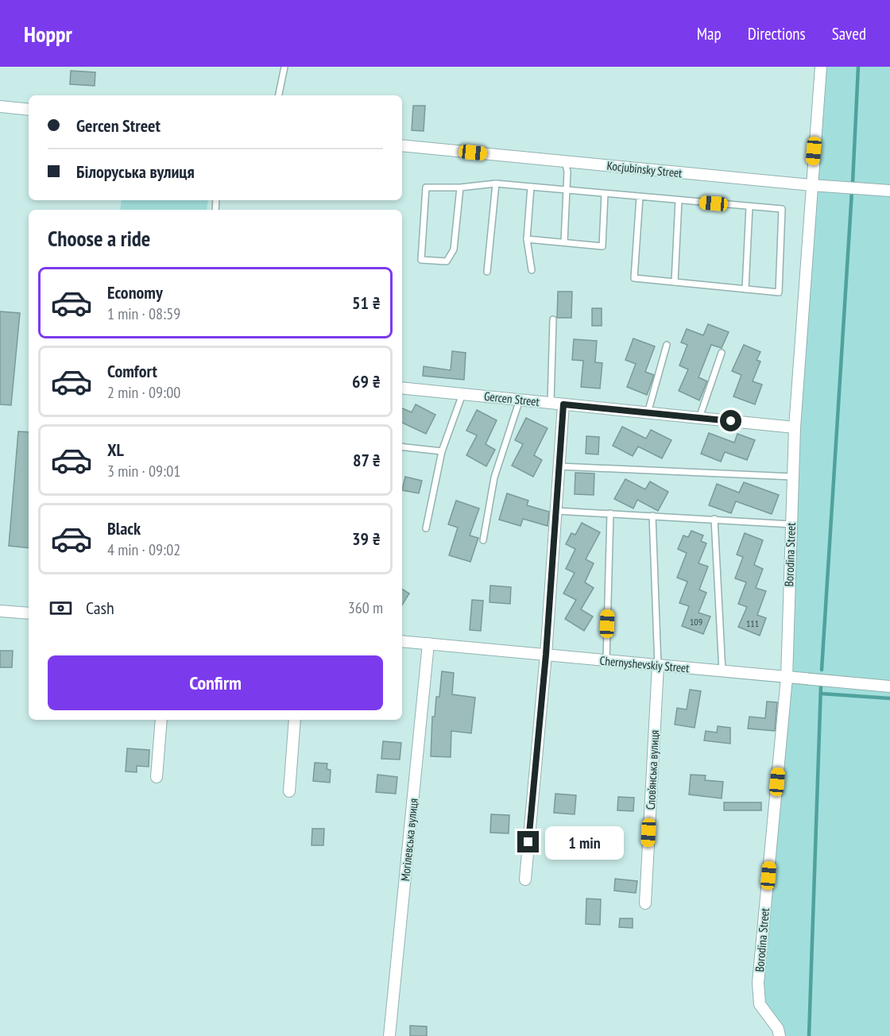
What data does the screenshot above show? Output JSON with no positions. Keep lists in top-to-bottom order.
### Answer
{
  "streets": {
    "street": [
      "Kocjubinsky Street",
      "Gercen Street",
      "Borodina Street",
      "Chernyshevskiy Street",
      "Слов’янська вулиця",
      "Могілевська вулиця"
    ]
  },
  "crossings": [
    ["Kocjubinsky Street", "Borodina Street"],
    ["Gercen Street", "Borodina Street"],
    ["Borodina Street", "Chernyshevskiy Street"],
    ["Chernyshevskiy Street", "Слов’янська вулиця"],
    ["Chernyshevskiy Street", "Могілевська вулиця"]
  ],
  "house_numbers": ["109", "111"],
  "page": {
    "header": "Hoppr",
    "nav": ["Map", "Directions", "Saved"],
    "banner": ["Gercen Street", "Білоруська вулиця"],
    "heading": "Choose a ride",
    "list": [
      {
        "name": "Economy",
        "note": "1 min · 08:59",
        "value": "51 ₴"
      },
      {
        "name": "Comfort",
        "note": "2 min · 09:00",
        "value": "69 ₴"
      },
      {
        "name": "XL",
        "note": "3 min · 09:01",
        "value": "87 ₴"
      },
      {
        "name": "Black",
        "note": "4 min · 09:02",
        "value": "39 ₴"
      }
    ],
    "pay": ["Cash", "360 m"],
    "buttons": "Confirm",
    "bubble": "1 min"
  }
}
